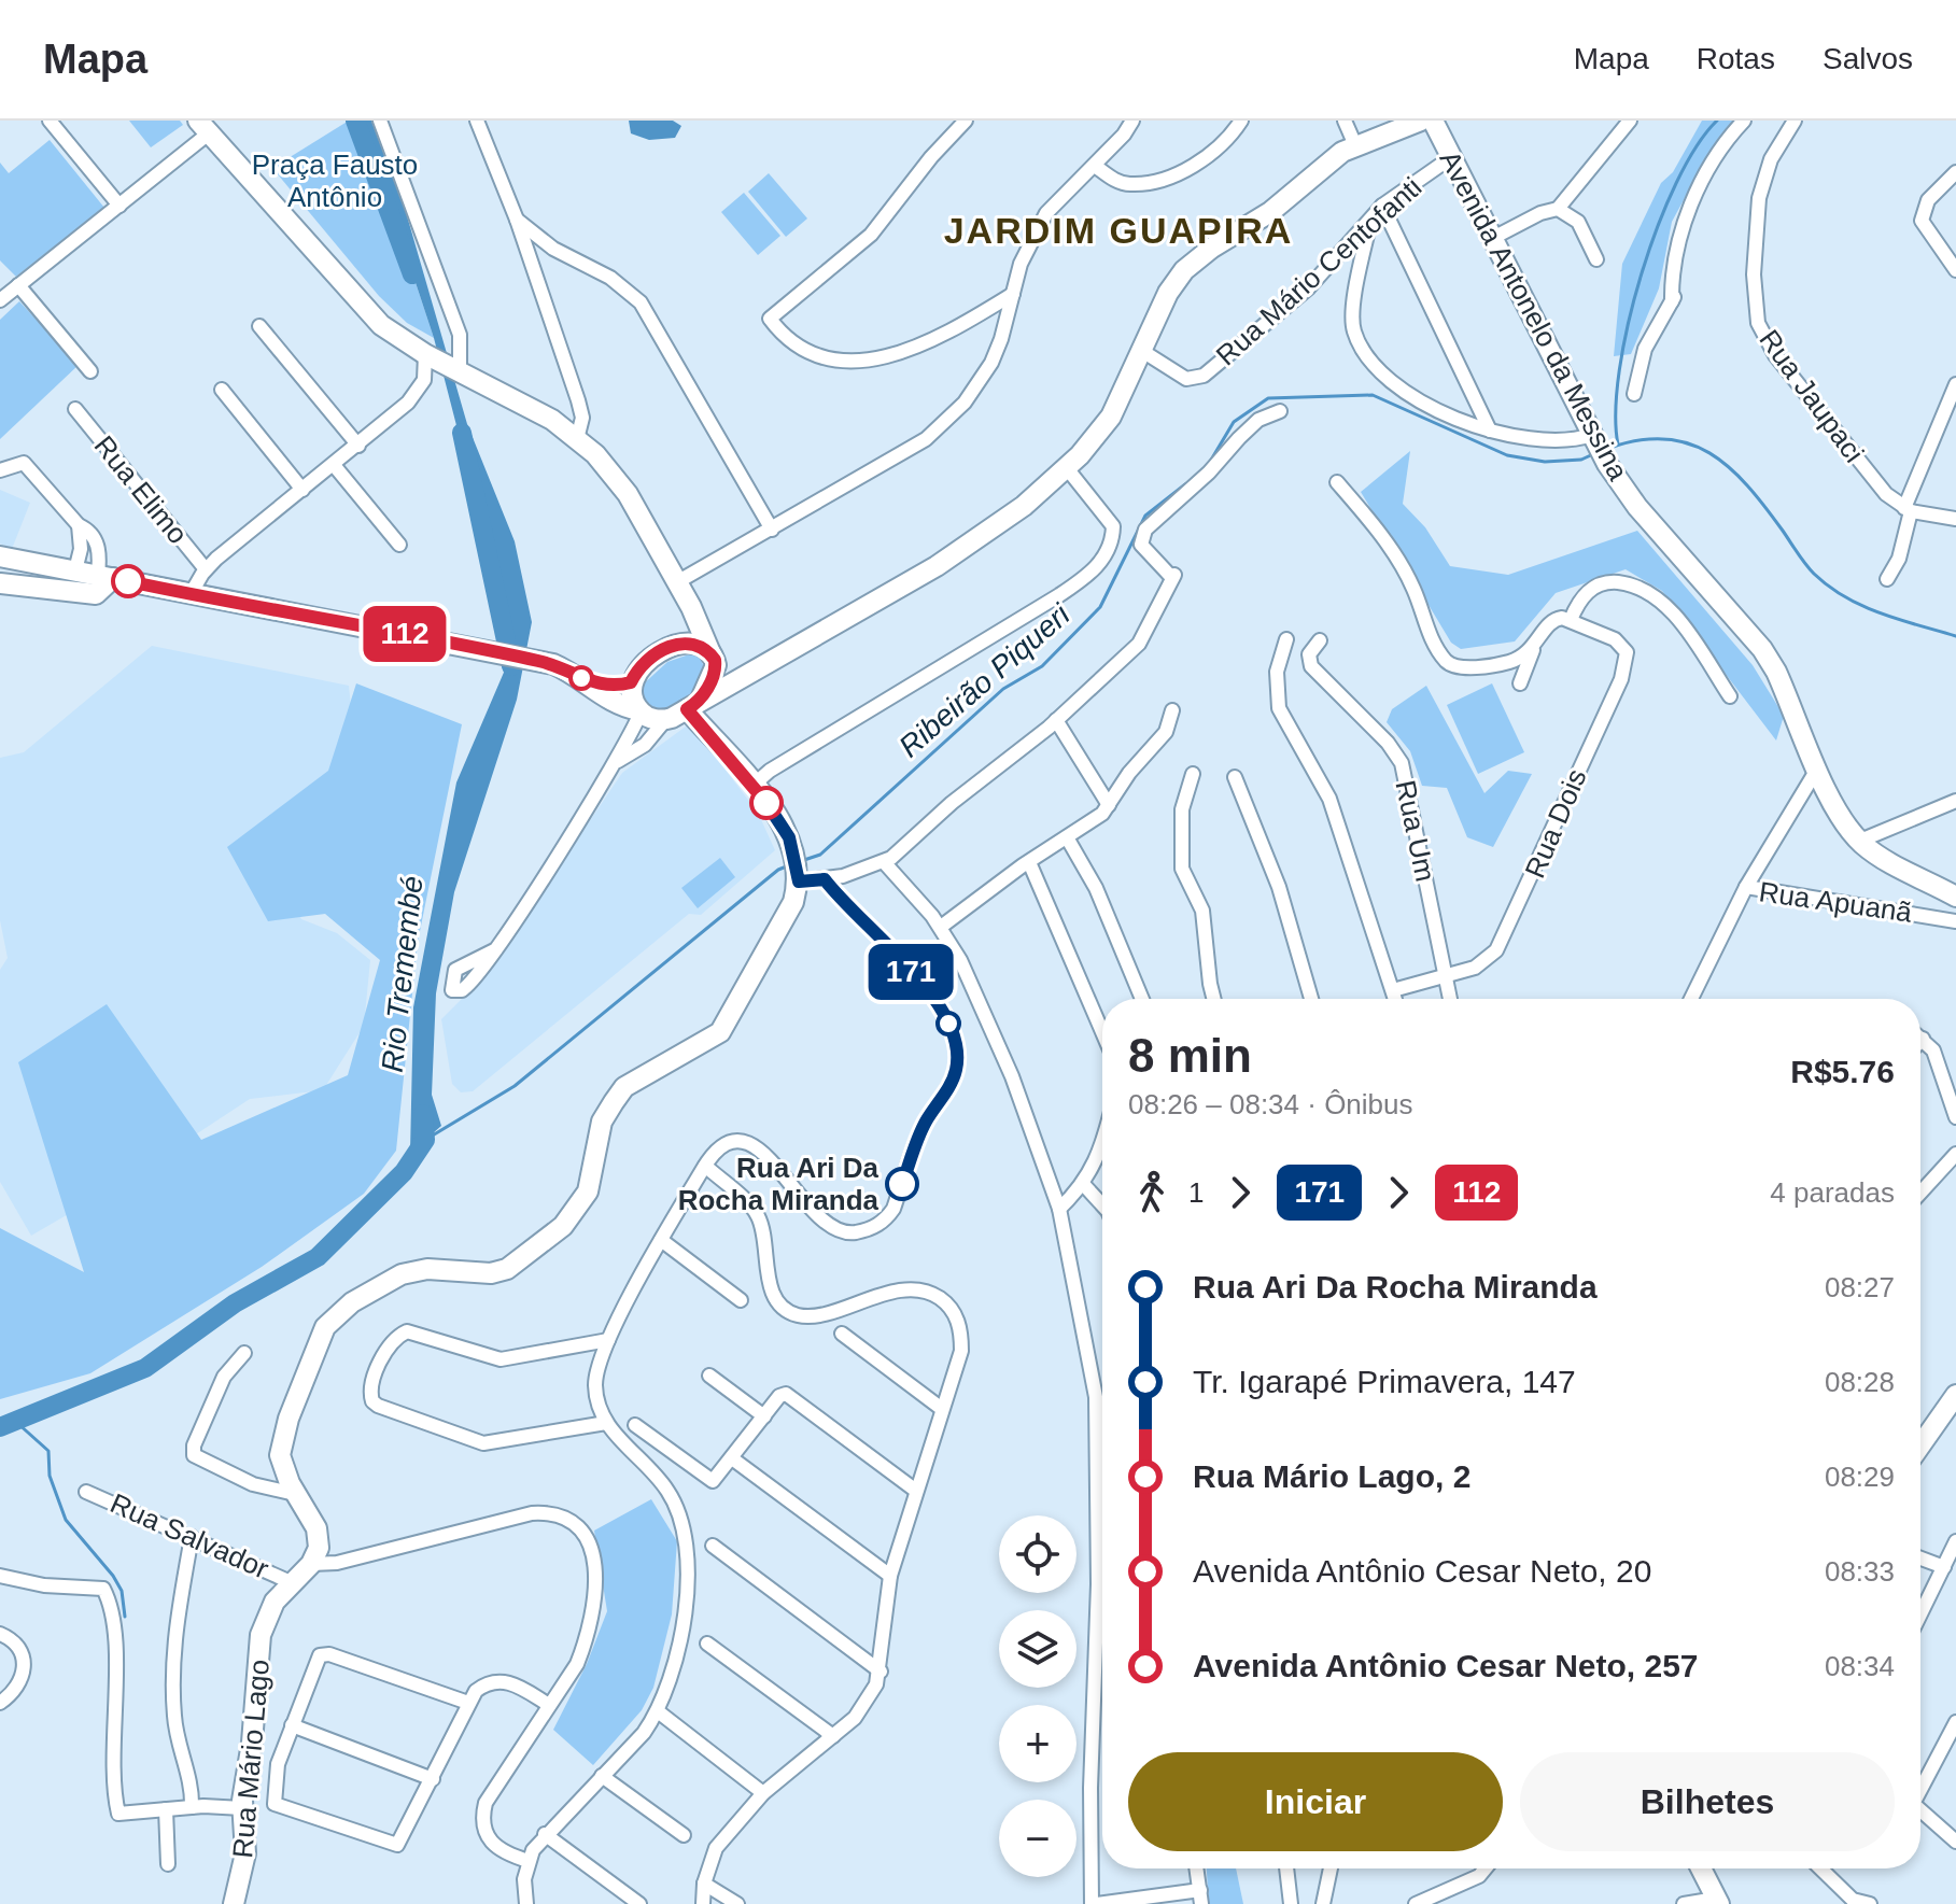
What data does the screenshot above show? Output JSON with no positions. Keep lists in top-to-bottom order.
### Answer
{
  "streets": {
    "street": [
      "Rua Mário Centofanti",
      "Avenida Antonelo da Messina",
      "Rua Jaupaci",
      "Rua Elimo",
      "Rua Dois",
      "Rua Um",
      "Rua Apuanã",
      "Rua Salvador",
      "Rua Mário Lago"
    ]
  },
  "crossings": [
    ["Rua Mário Centofanti", "Avenida Antonelo da Messina"],
    ["Rua Dois", "Rua Um"],
    ["Rua Salvador", "Rua Mário Lago"]
  ],
  "districts": ["JARDIM GUAPIRA"],
  "water": ["Ribeirão Piqueri", "Rio Tremembé"],
  "parks": ["Praça Fausto Antônio"],
  "places": ["Rua Ari Da Rocha Miranda"],
  "lines": ["bus line 112", "bus line 171"],
  "page": {
    "header": "Mapa",
    "nav": ["Mapa", "Rotas", "Salvos"],
    "on_map": ["171", "112"],
    "heading": ["8 min", "08:26 – 08:34 · Ônibus", "R$5.76"],
    "legs": [
      "1",
      "171",
      "112",
      "4 paradas"
    ],
    "list": [
      {
        "name": "Rua Ari Da Rocha Miranda",
        "value": "08:27"
      },
      {
        "name": "Tr. Igarapé Primavera, 147",
        "value": "08:28"
      },
      {
        "name": "Rua Mário Lago, 2",
        "value": "08:29"
      },
      {
        "name": "Avenida Antônio Cesar Neto, 20",
        "value": "08:33"
      },
      {
        "name": "Avenida Antônio Cesar Neto, 257",
        "value": "08:34"
      }
    ],
    "map_buttons": ["+", "−"],
    "buttons": ["Iniciar", "Bilhetes"]
  }
}
